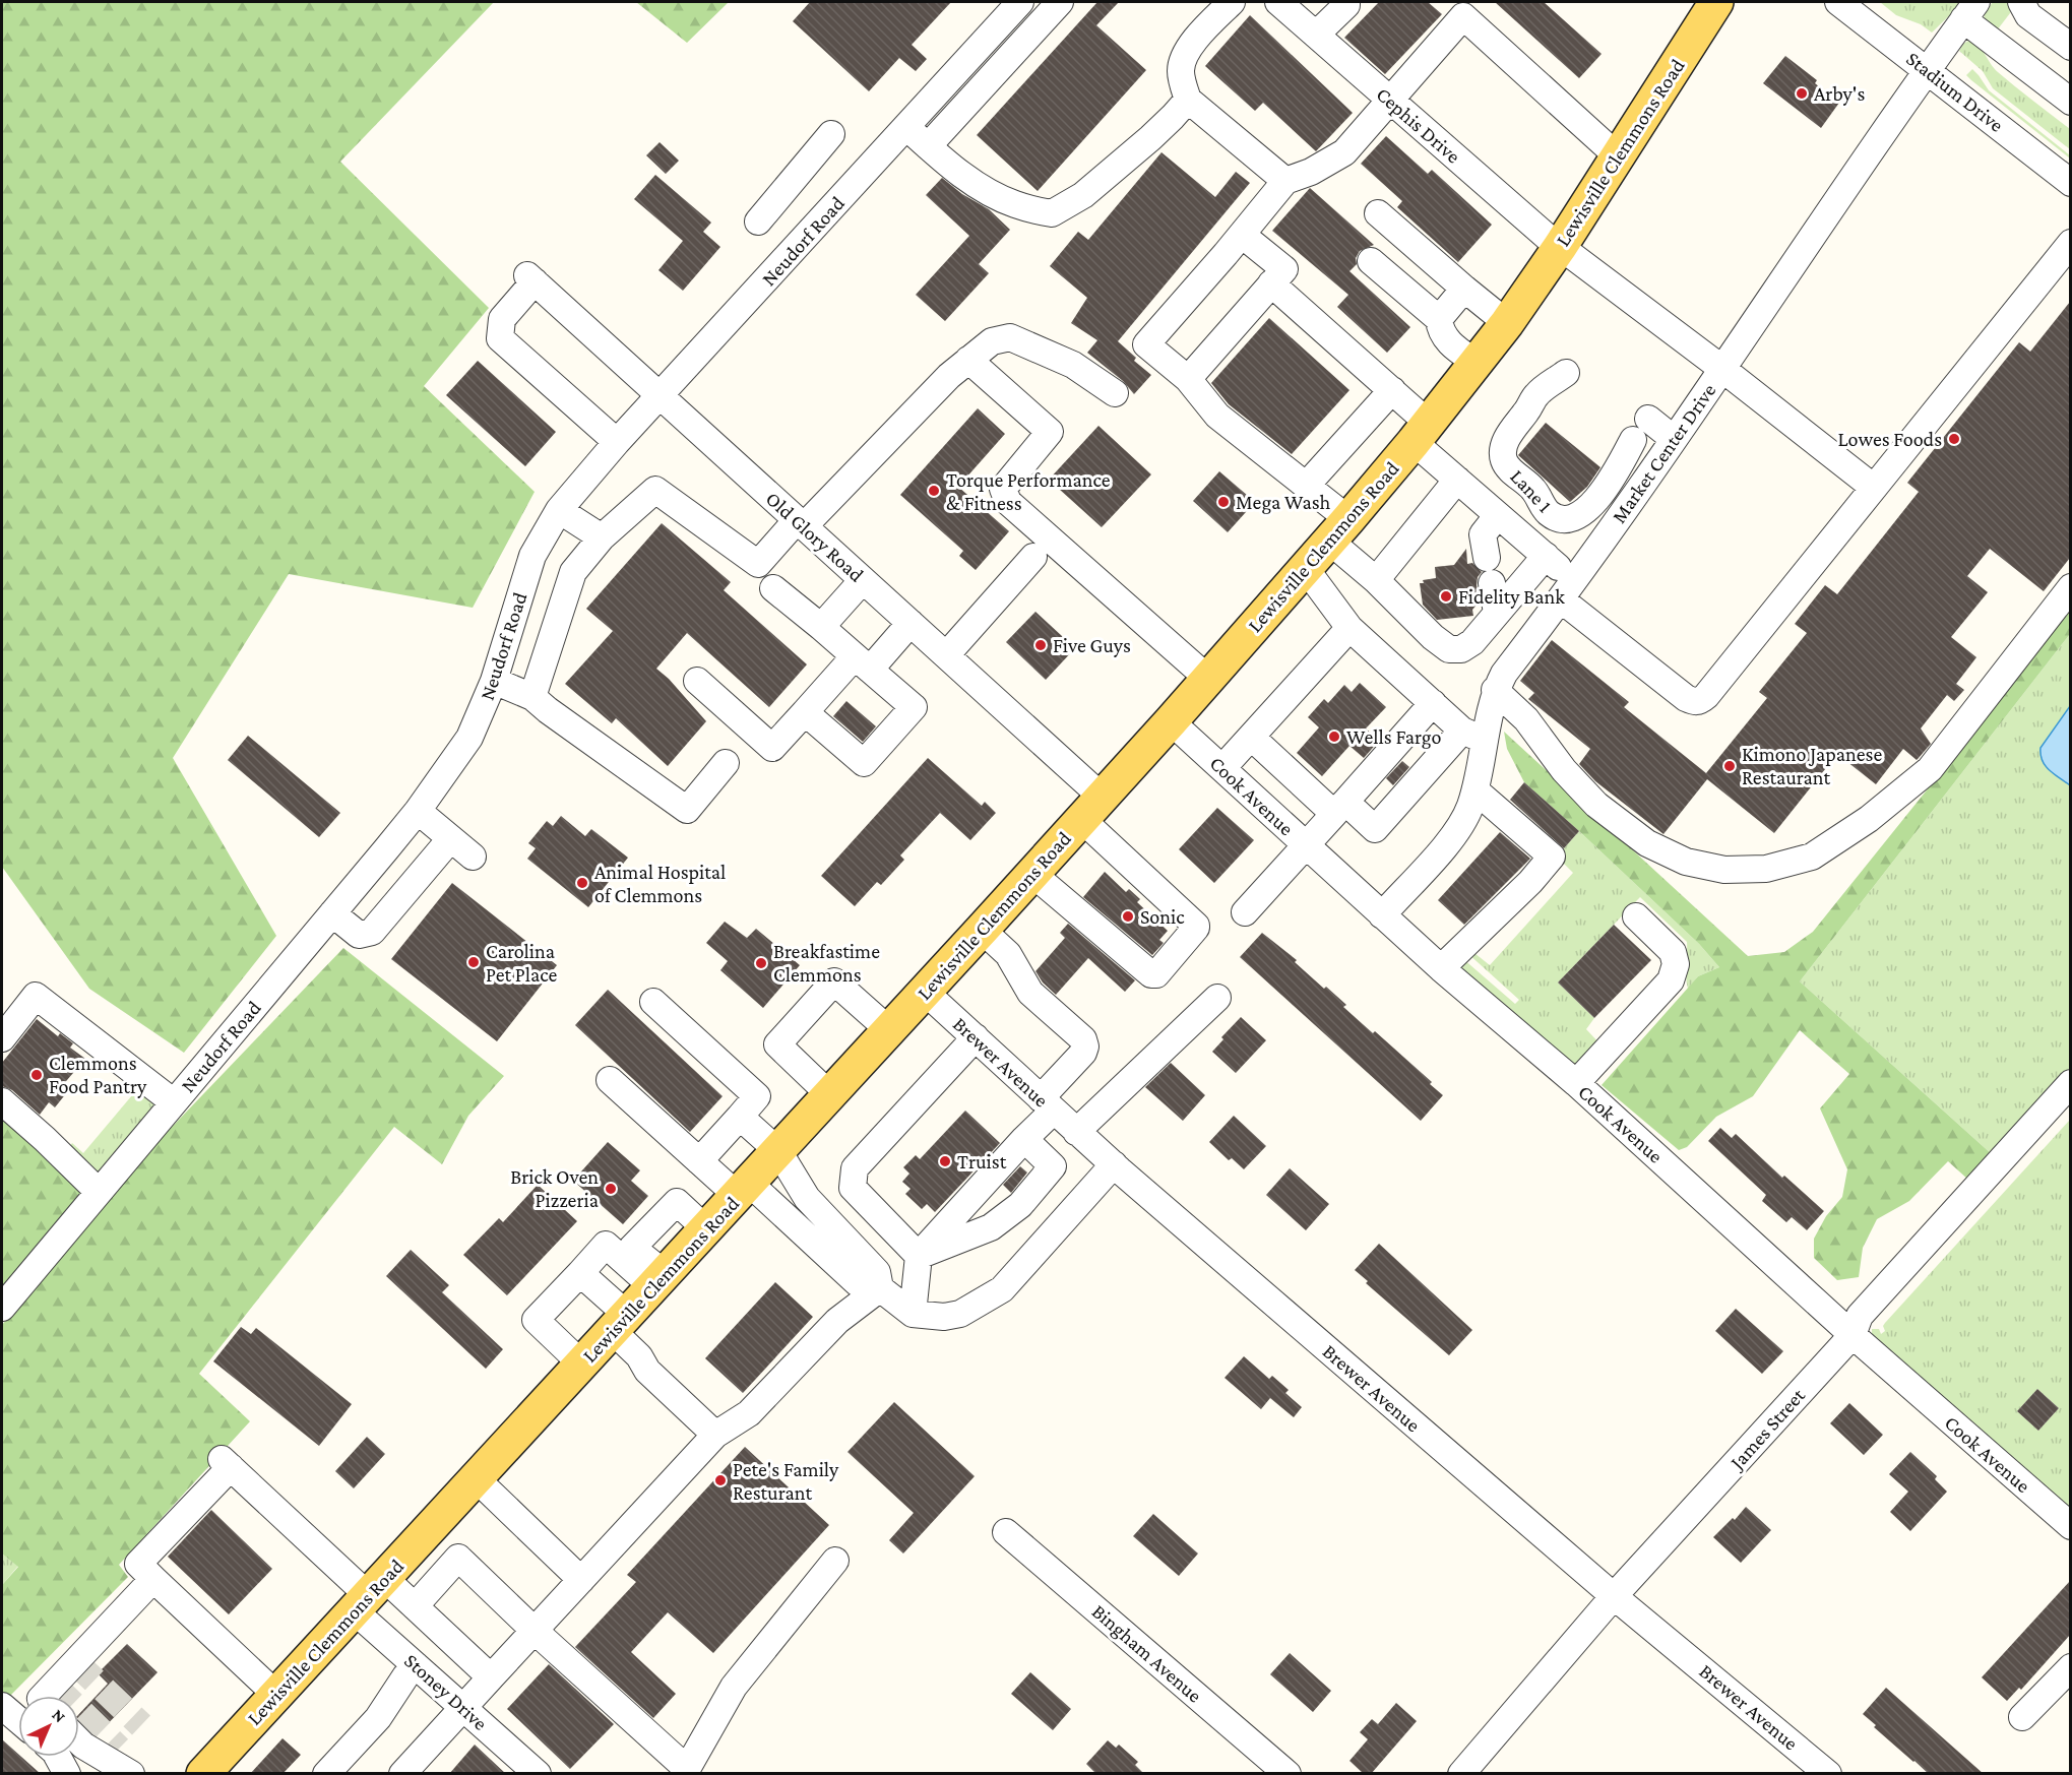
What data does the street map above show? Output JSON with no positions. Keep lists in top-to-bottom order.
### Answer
{
  "streets": {
    "main road": ["Lewisville Clemmons Road"],
    "street": [
      "Stadium Drive",
      "Cephis Drive",
      "Neudorf Road",
      "Market Center Drive",
      "Lane 1",
      "Old Glory Road",
      "Cook Avenue",
      "Brewer Avenue",
      "James Street",
      "Bingham Avenue",
      "Stoney Drive"
    ]
  },
  "crossings": [
    ["Stadium Drive", "Market Center Drive"],
    ["Cephis Drive", "Lewisville Clemmons Road"],
    ["Cephis Drive", "Market Center Drive"],
    ["Lewisville Clemmons Road", "Old Glory Road"],
    ["Lewisville Clemmons Road", "Cook Avenue"],
    ["Lewisville Clemmons Road", "Brewer Avenue"],
    ["Lewisville Clemmons Road", "Stoney Drive"],
    ["Neudorf Road", "Old Glory Road"],
    ["Market Center Drive", "Cook Avenue"],
    ["Cook Avenue", "James Street"],
    ["Brewer Avenue", "James Street"]
  ],
  "places": [
    "Arby's",
    "Lowes Foods",
    "Torque Performance & Fitness",
    "Mega Wash",
    "Fidelity Bank",
    "Five Guys",
    "Wells Fargo",
    "Kimono Japanese Restaurant",
    "Animal Hospital of Clemmons",
    "Sonic",
    "Carolina Pet Place",
    "Breakfastime Clemmons",
    "Clemmons Food Pantry",
    "Truist",
    "Brick Oven Pizzeria",
    "Pete's Family Resturant"
  ],
  "north": "top right"
}
